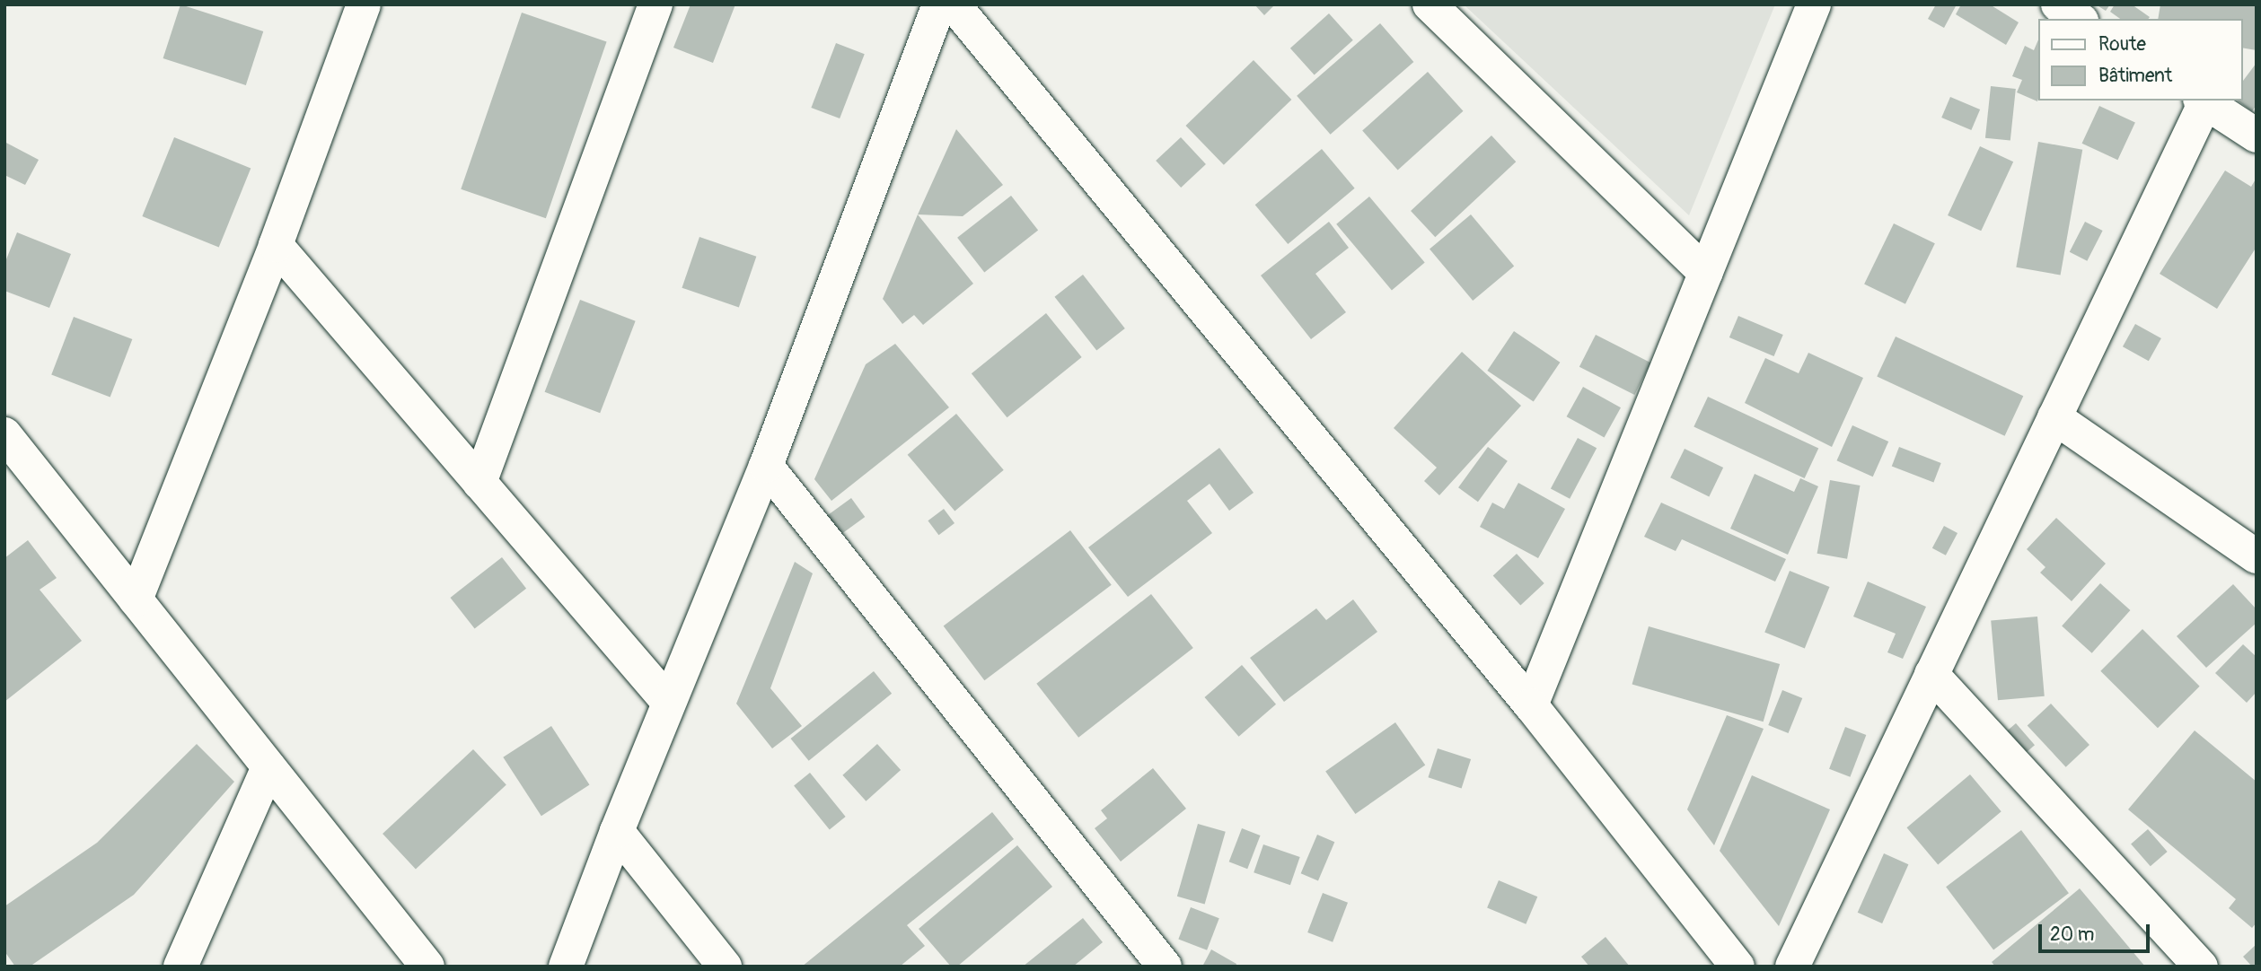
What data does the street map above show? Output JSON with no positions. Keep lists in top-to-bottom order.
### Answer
{
  "legend": ["Route", "Bâtiment"],
  "scale_bar": "20 m"
}
